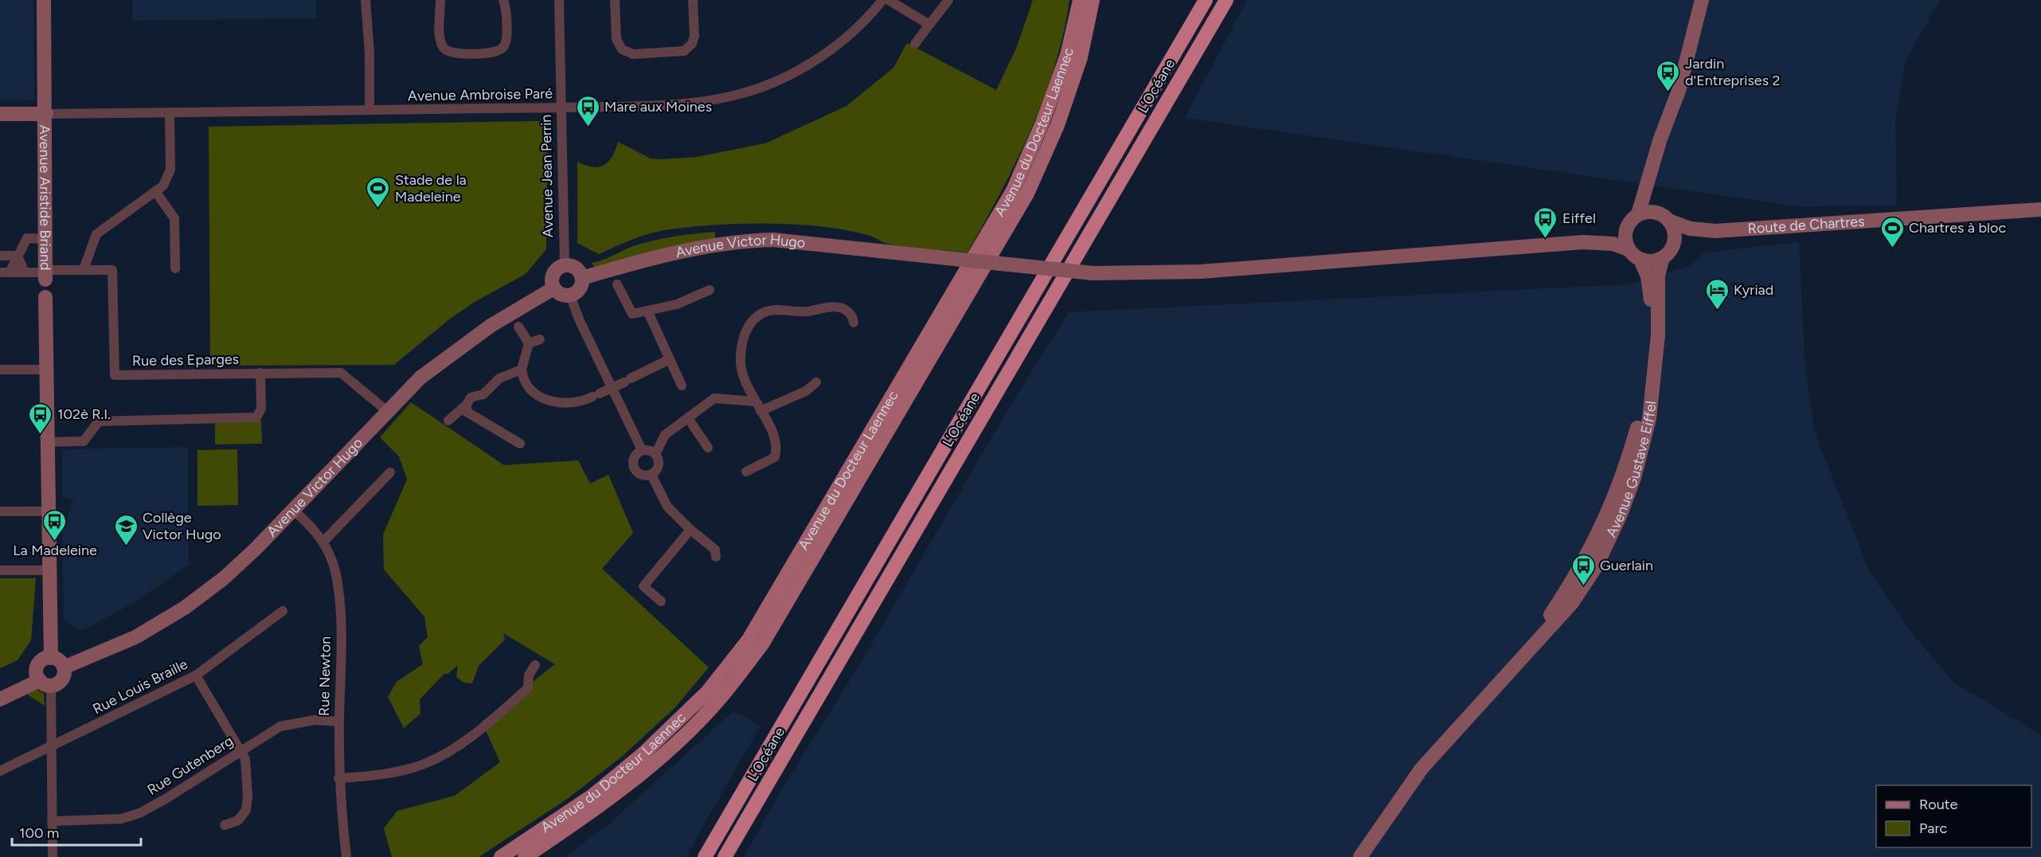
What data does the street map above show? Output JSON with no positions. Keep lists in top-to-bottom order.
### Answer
{
  "streets": {
    "highway": ["L’Océane"],
    "main road": [
      "Avenue du Docteur Laennec",
      "Avenue Aristide Briand",
      "Route de Chartres",
      "Avenue Victor Hugo",
      "Avenue Gustave Eiffel"
    ],
    "street": [
      "Avenue Ambroise Paré",
      "Avenue Jean Perrin",
      "Rue des Eparges",
      "Rue Newton",
      "Rue Louis Braille",
      "Rue Gutenberg"
    ]
  },
  "crossings": [
    ["Avenue Ambroise Paré", "Avenue Jean Perrin"],
    ["Avenue Ambroise Paré", "Avenue Aristide Briand"],
    ["Avenue Jean Perrin", "Avenue Victor Hugo"],
    ["Avenue Aristide Briand", "Rue des Eparges"],
    ["Avenue Victor Hugo", "Rue des Eparges"],
    ["Avenue Victor Hugo", "Rue Newton"],
    ["Rue Newton", "Rue Gutenberg"]
  ],
  "places": {
    "bus stop": [
      "Jardin d'Entreprises 2",
      "Mare aux Moines",
      "Eiffel",
      "102è R.I.",
      "La Madeleine",
      "Guerlain"
    ],
    "sports": ["Stade de la Madeleine", "Chartres à bloc"],
    "hotel": ["Kyriad"],
    "school or university": ["Collège Victor Hugo"]
  },
  "legend": ["Route", "Parc"],
  "scale_bar": "100 m"
}
